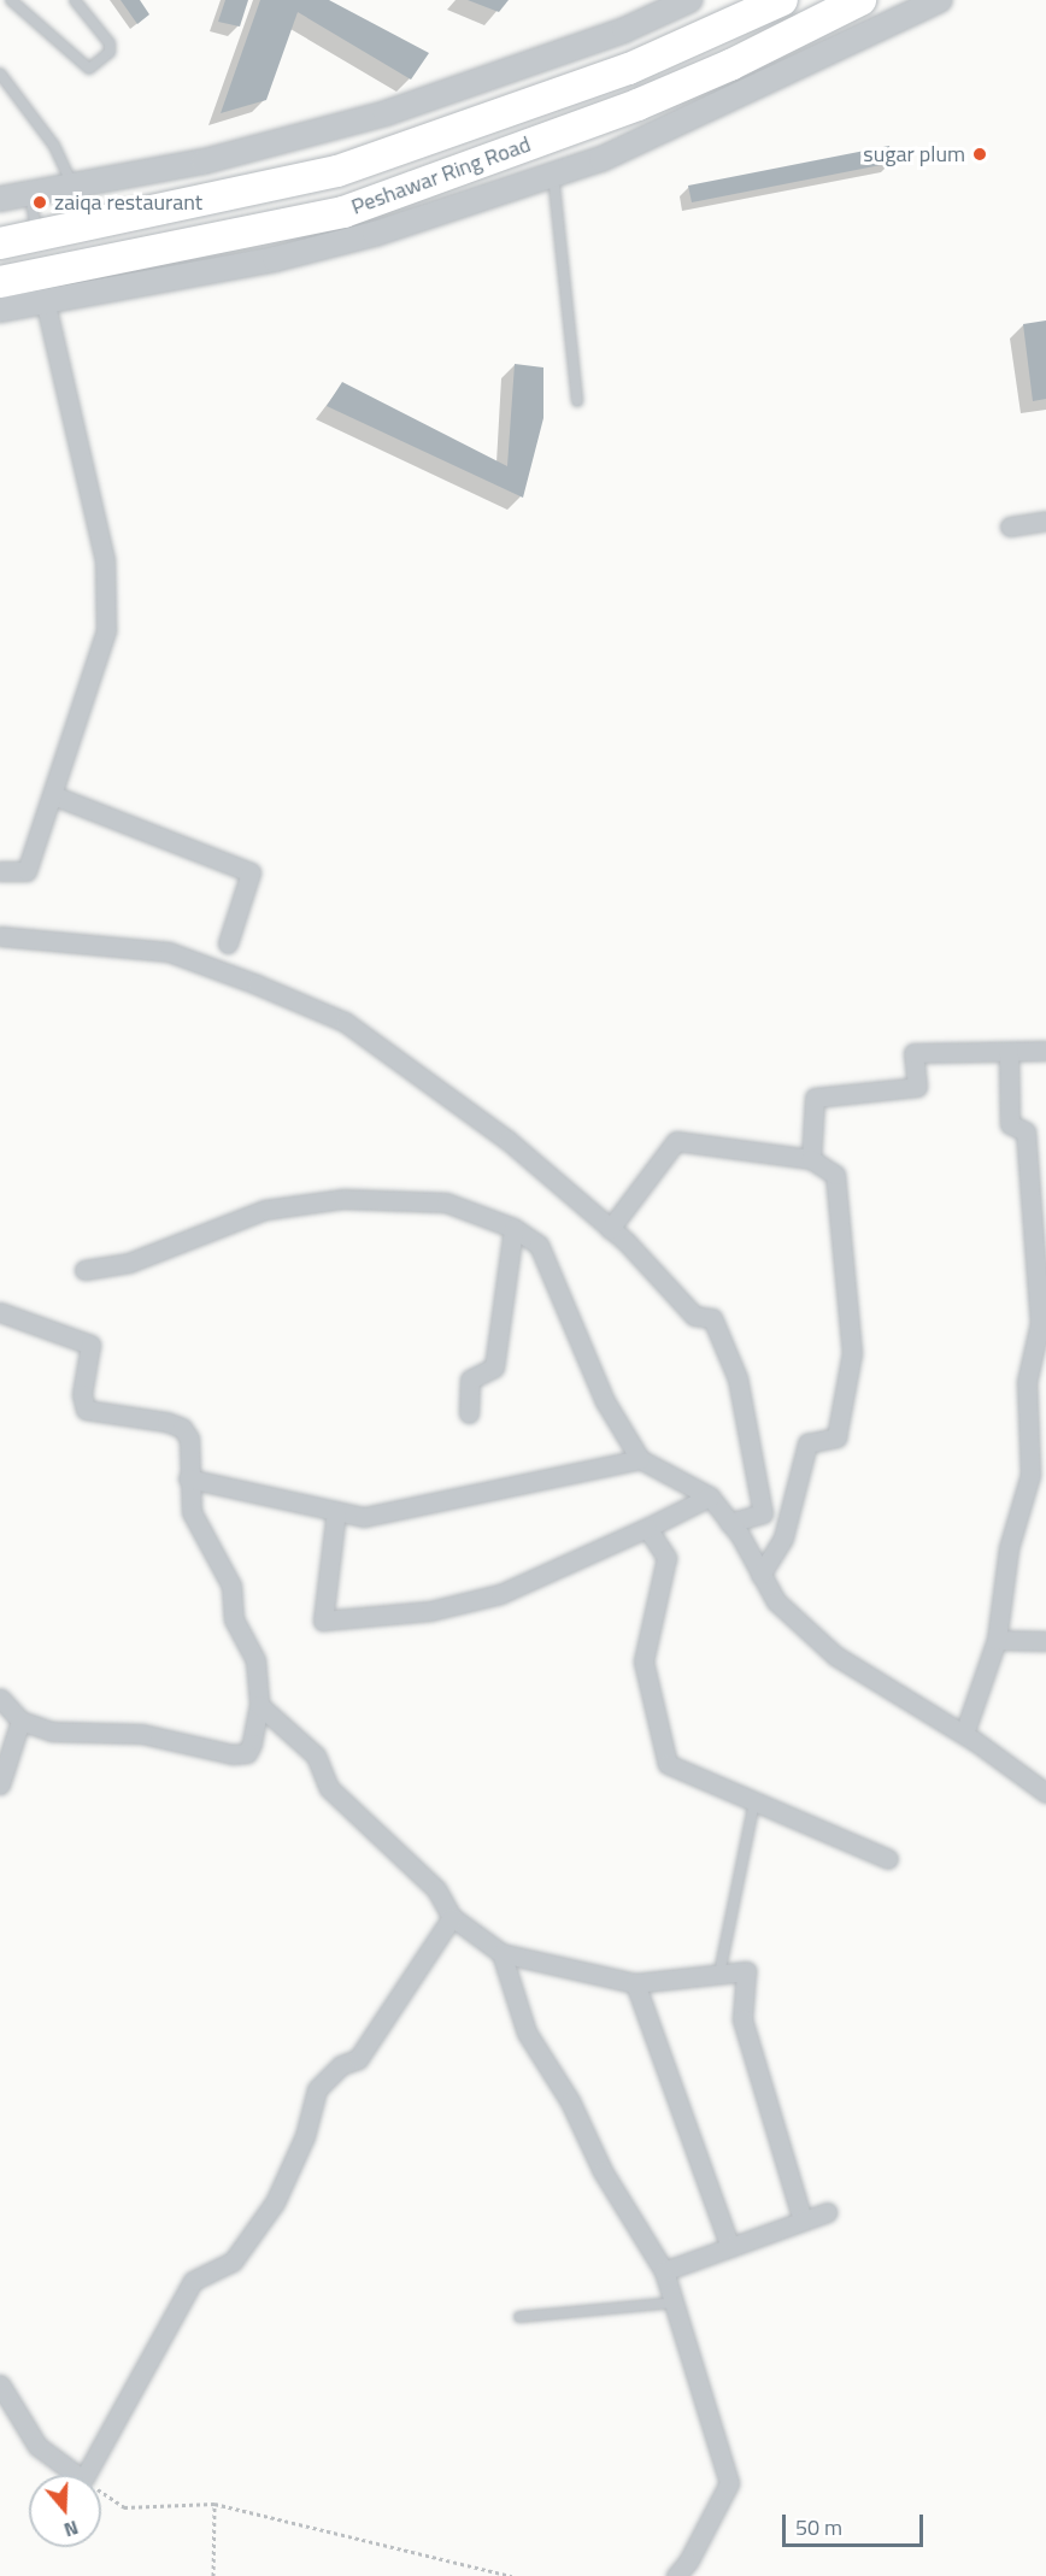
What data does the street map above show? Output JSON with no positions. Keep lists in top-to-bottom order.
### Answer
{
  "streets": {
    "highway": ["Peshawar Ring Road"]
  },
  "places": ["sugar plum", "zaiqa restaurant"],
  "scale_bar": "50 m",
  "north": "bottom"
}
